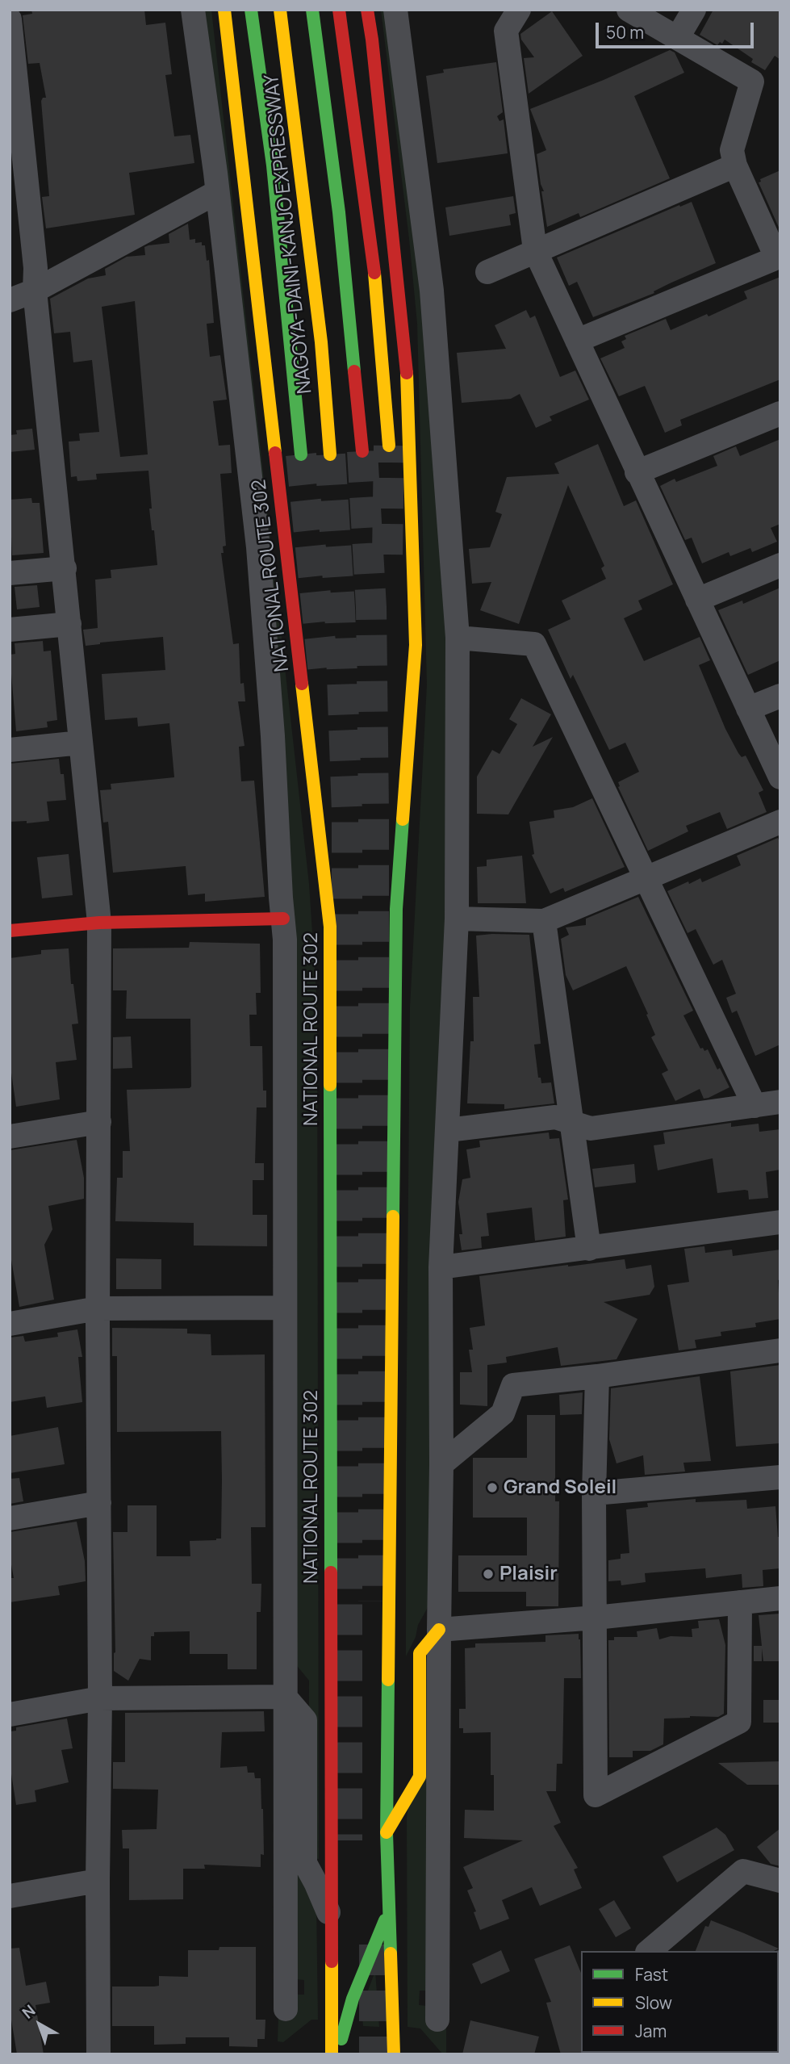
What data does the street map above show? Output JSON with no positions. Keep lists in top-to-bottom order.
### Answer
{
  "streets": {
    "main road": ["NAGOYA-DAINI-KANJO EXPRESSWAY", "NATIONAL ROUTE 302"]
  },
  "places": ["Grand Soleil", "Plaisir"],
  "legend": ["Fast", "Slow", "Jam"],
  "scale_bar": "50 m",
  "north": "top left"
}
